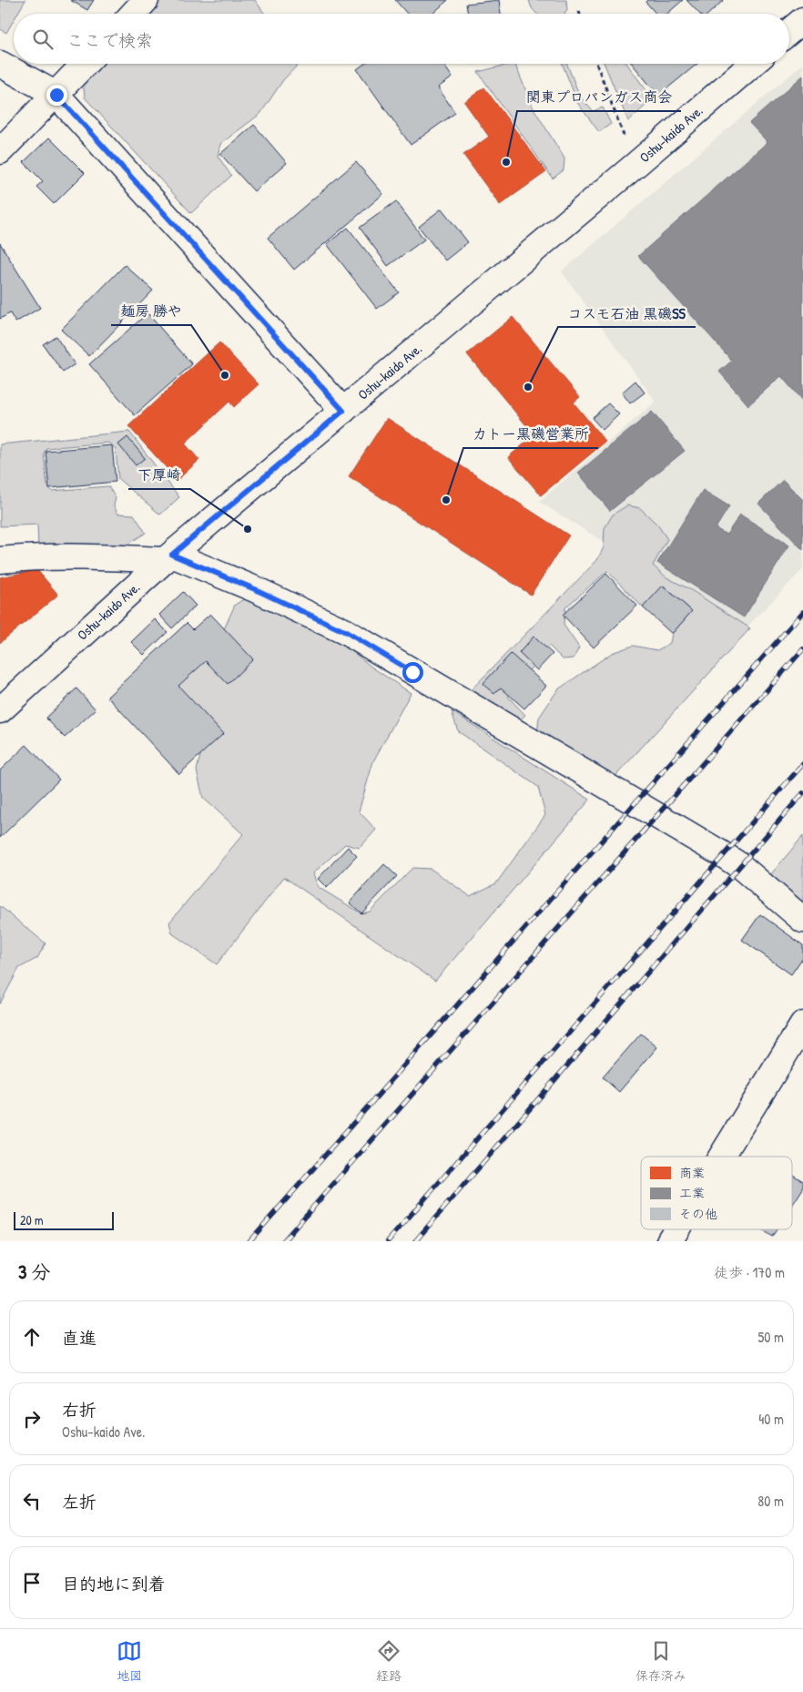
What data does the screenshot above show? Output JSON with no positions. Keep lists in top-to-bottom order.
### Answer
{
  "streets": {
    "street": ["Oshu-kaido Ave."]
  },
  "places": [
    "関東プロパンガス商会",
    "麺房 勝や",
    "コスモ石油 黒磯SS",
    "カトー黒磯営業所",
    "下厚崎"
  ],
  "legend": ["商業", "工業", "その他"],
  "scale_bar": "20 m",
  "page": {
    "search": "ここで検索",
    "scale": "20 m",
    "heading": ["3 分", "徒歩 · 170 m"],
    "list": [
      ["直進", "50 m"],
      ["右折", "Oshu-kaido Ave.", "40 m"],
      ["左折", "80 m"],
      "目的地に到着"
    ],
    "nav": ["地図", "経路", "保存済み"]
  }
}
